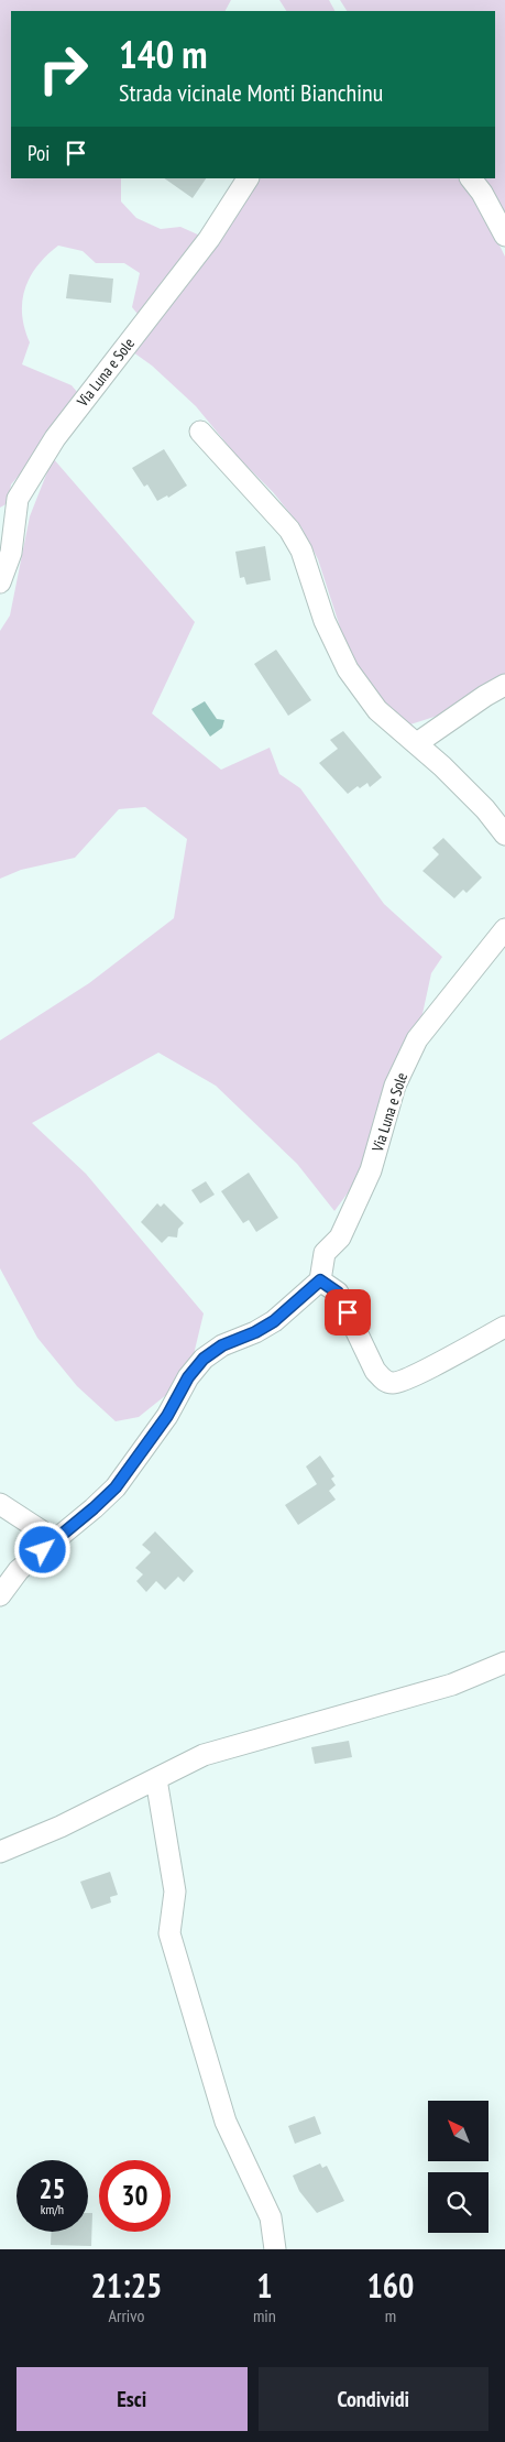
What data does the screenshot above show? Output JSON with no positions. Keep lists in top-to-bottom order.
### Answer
{
  "streets": {
    "street": ["Via Luna e Sole"]
  },
  "north": "top left",
  "page": {
    "turn": ["140 m", "Strada vicinale Monti Bianchinu"],
    "then": "Poi",
    "speed": "25 km/h",
    "limit": "30",
    "eta": [
      "21:25",
      "Arrivo",
      "1",
      "min",
      "160",
      "m"
    ],
    "buttons": ["Esci", "Condividi"]
  }
}
